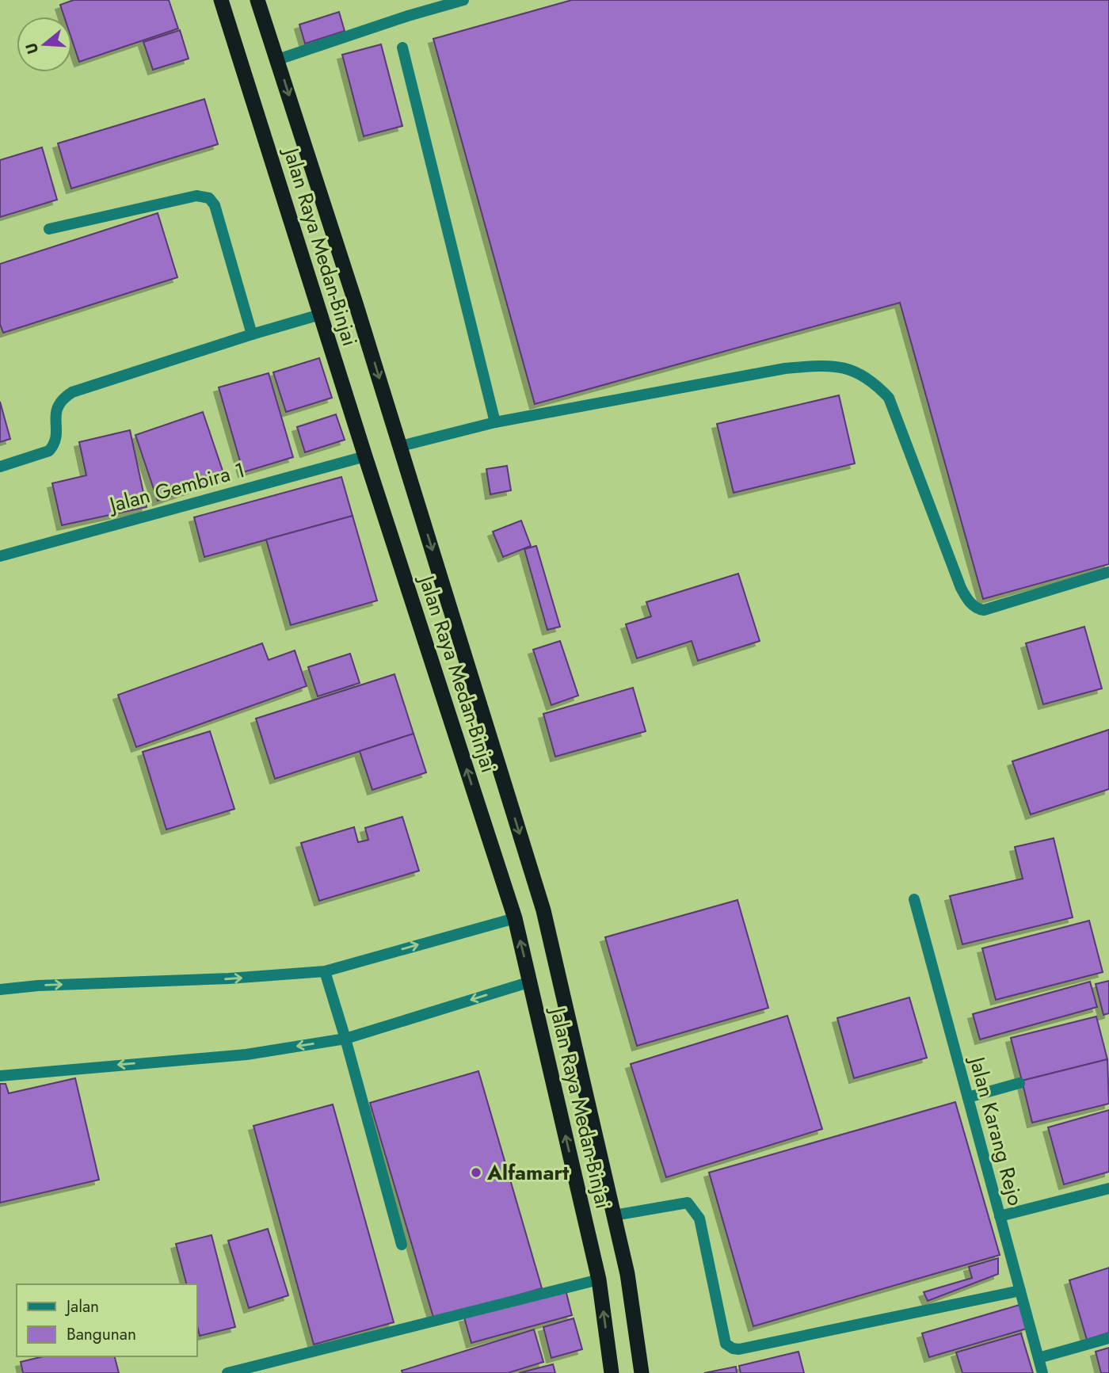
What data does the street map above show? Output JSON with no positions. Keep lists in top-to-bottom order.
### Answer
{
  "streets": {
    "highway": ["Jalan Raya Medan-Binjai"],
    "street": ["Jalan Gembira 1", "Jalan Karang Rejo"]
  },
  "crossings": [
    ["Jalan Raya Medan-Binjai", "Jalan Gembira 1"]
  ],
  "places": ["Alfamart"],
  "legend": ["Jalan", "Bangunan"],
  "north": "left"
}
